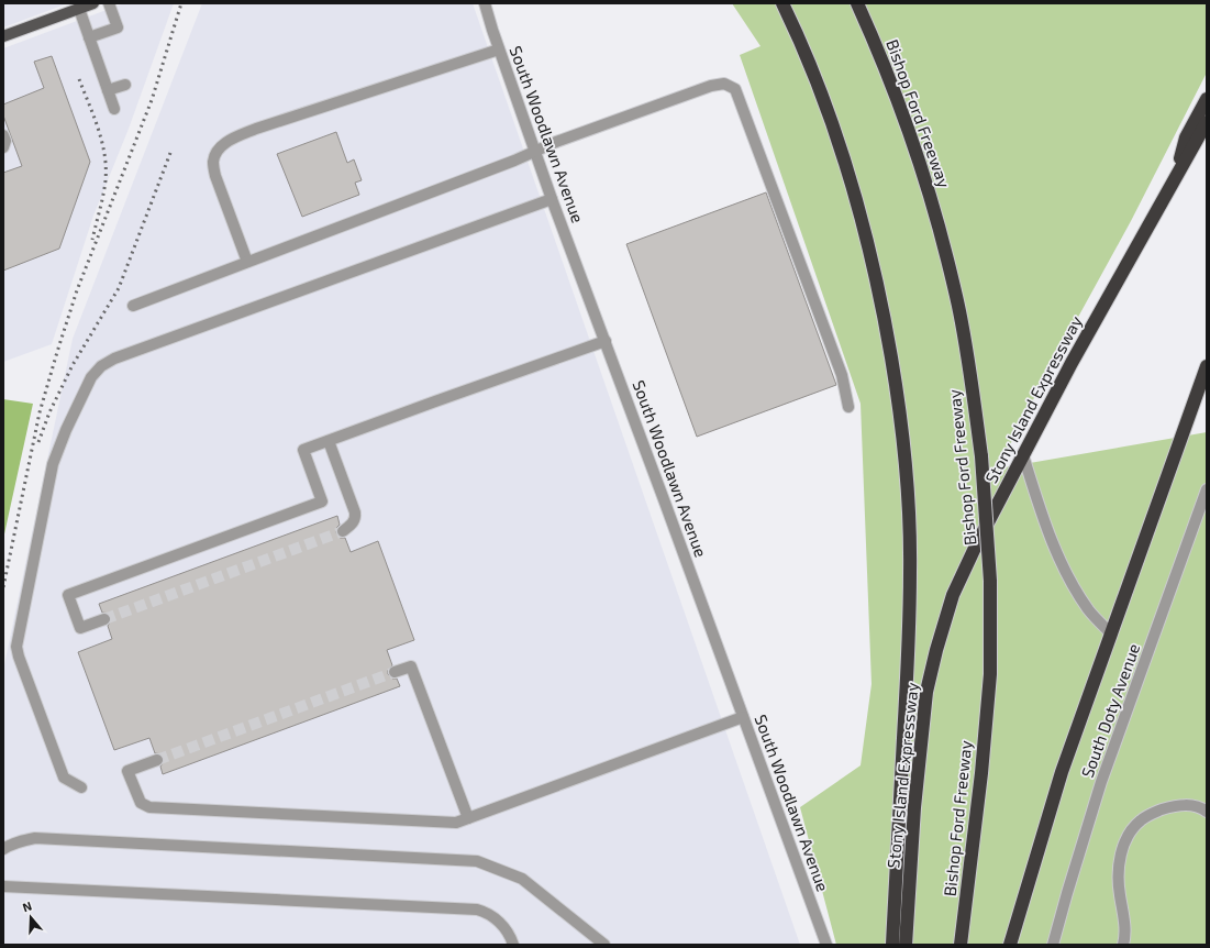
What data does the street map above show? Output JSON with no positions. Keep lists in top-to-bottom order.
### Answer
{
  "streets": {
    "highway": ["Bishop Ford Freeway", "Stony Island Expressway"],
    "street": ["South Woodlawn Avenue", "South Doty Avenue"]
  },
  "north": "top"
}
